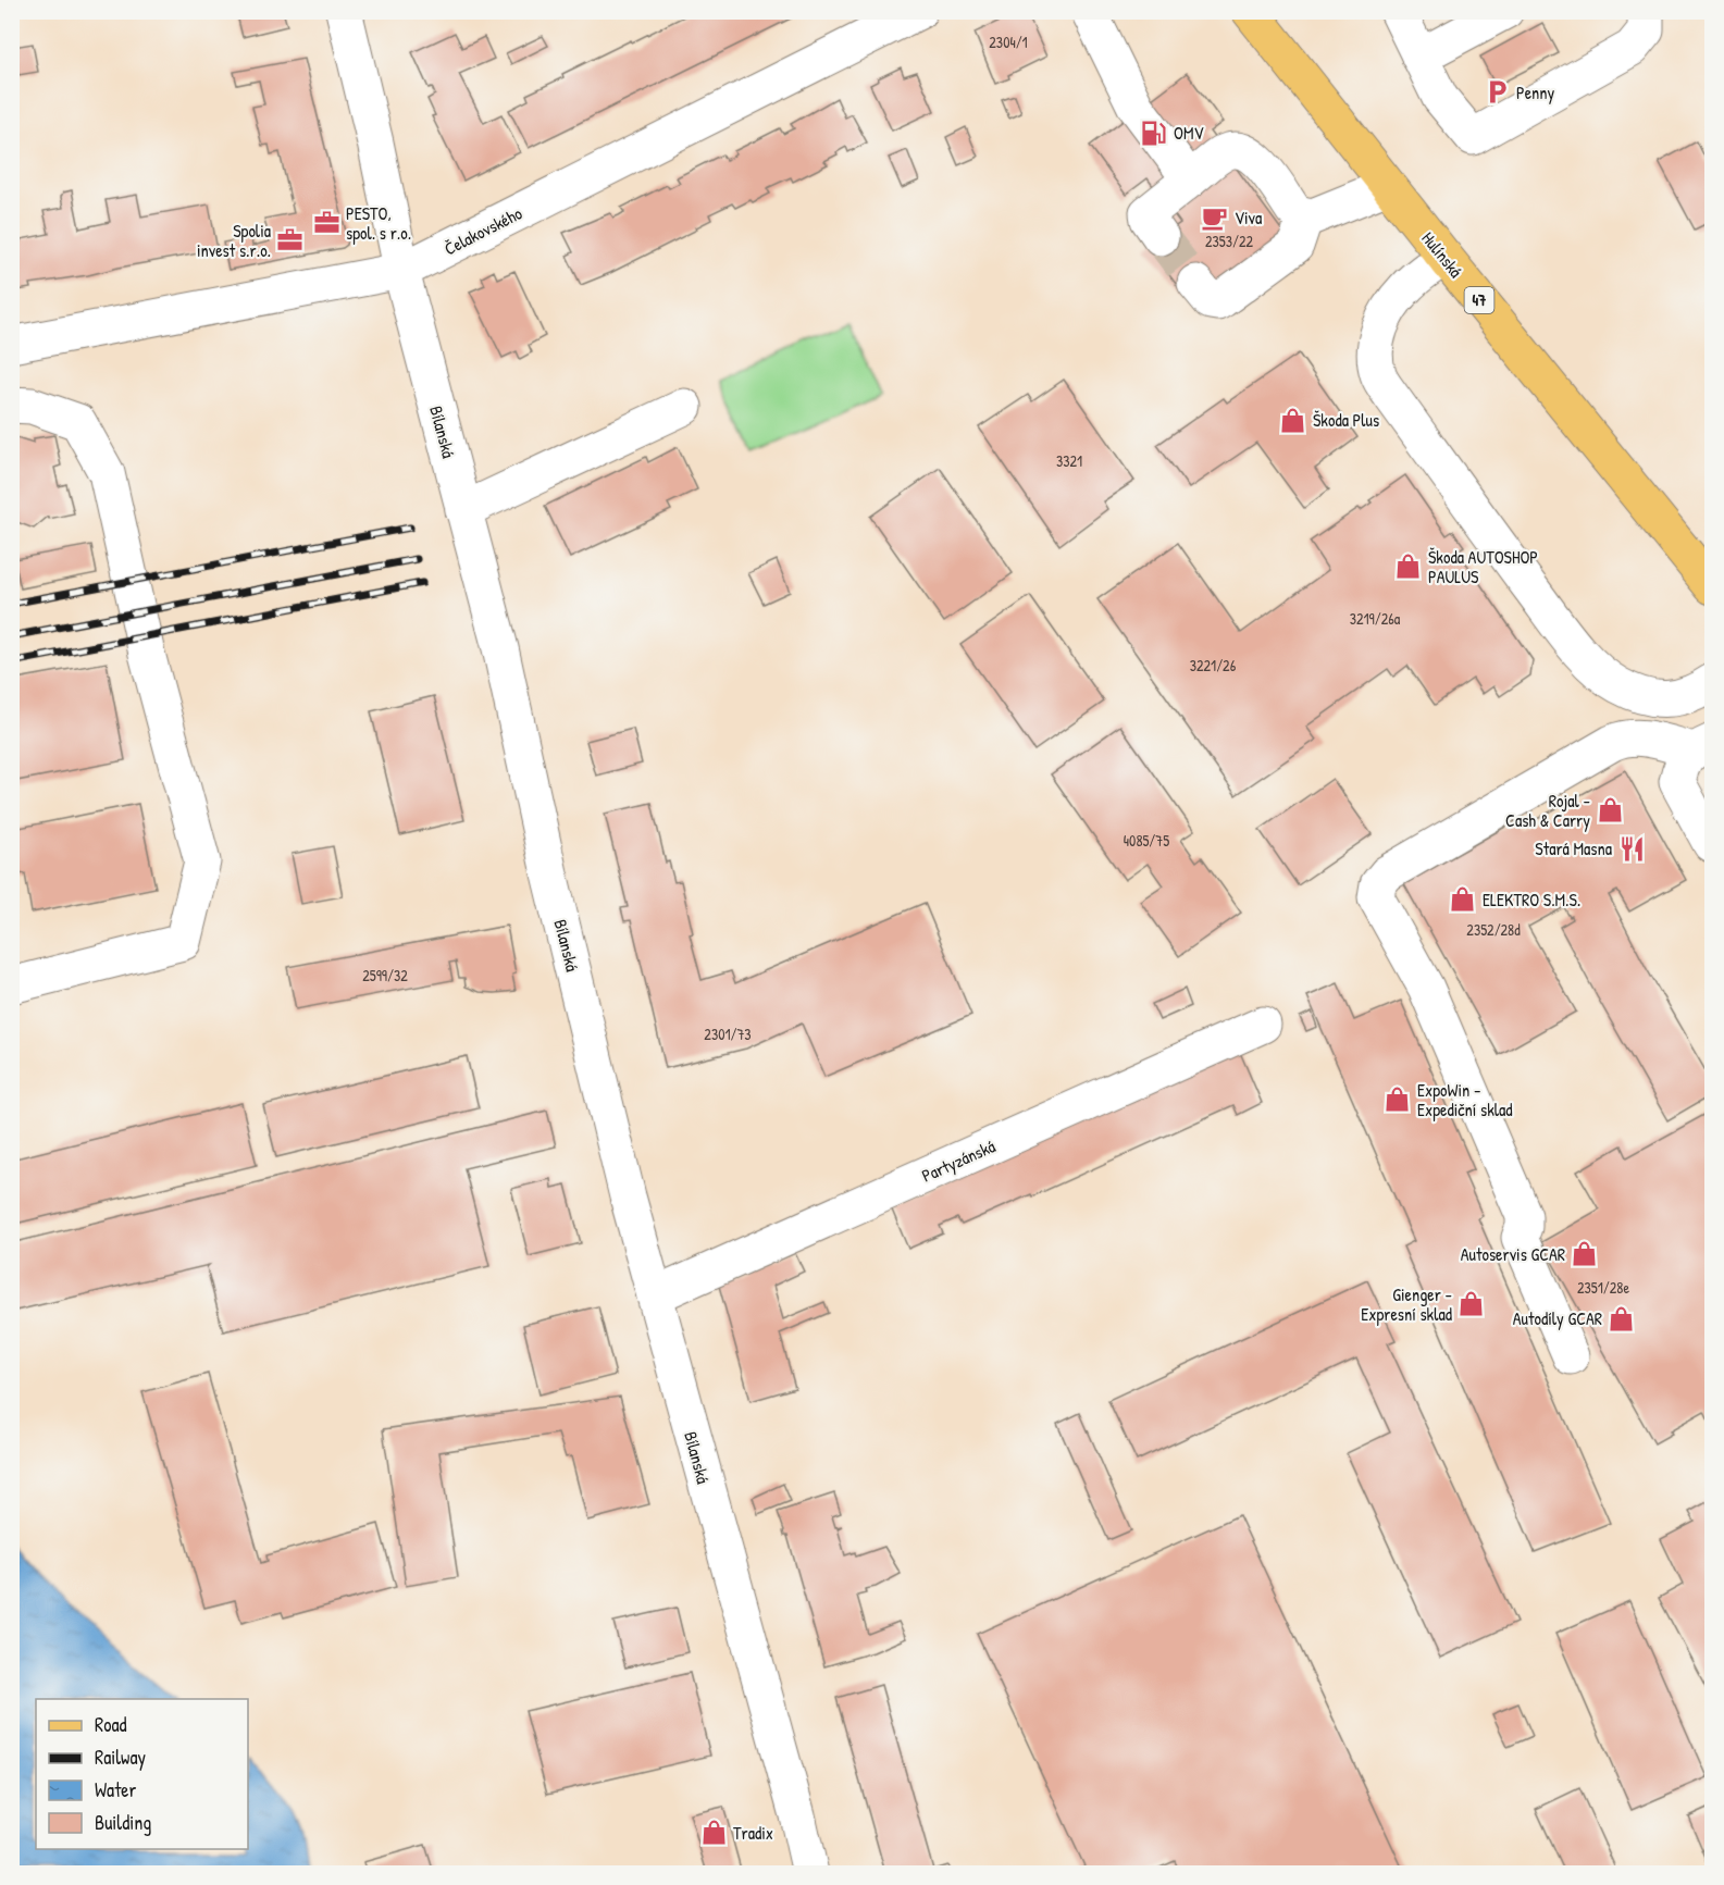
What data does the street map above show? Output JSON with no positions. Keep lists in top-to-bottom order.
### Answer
{
  "streets": {
    "main road": ["Hulínská", "47"],
    "street": ["Čelakovského", "Bílanská", "Partyzánská"]
  },
  "crossings": [
    ["Čelakovského", "Bílanská"],
    ["Bílanská", "Partyzánská"]
  ],
  "places": {
    "parking": ["Penny"],
    "fuel station": ["OMV"],
    "cafe": ["Viva"],
    "office": ["PESTO, spol. s r.o.", "Spolia invest s.r.o."],
    "shop": [
      "Škoda Plus",
      "Škoda AUTOSHOP PAULUS",
      "Rojal - Cash & Carry",
      "ELEKTRO S.M.S.",
      "ExpoWin - Expediční sklad",
      "Autoservis GCAR",
      "Gienger - Expresní sklad",
      "Autodíly GCAR",
      "Tradix"
    ],
    "restaurant": ["Stará Masna"]
  },
  "house_numbers": [
    "2304/1",
    "2353/22",
    "3321",
    "3219/26a",
    "3221/26",
    "4085/75",
    "2352/28d",
    "2599/32",
    "2301/73",
    "2351/28e"
  ],
  "legend": [
    "Road",
    "Railway",
    "Water",
    "Building"
  ]
}
